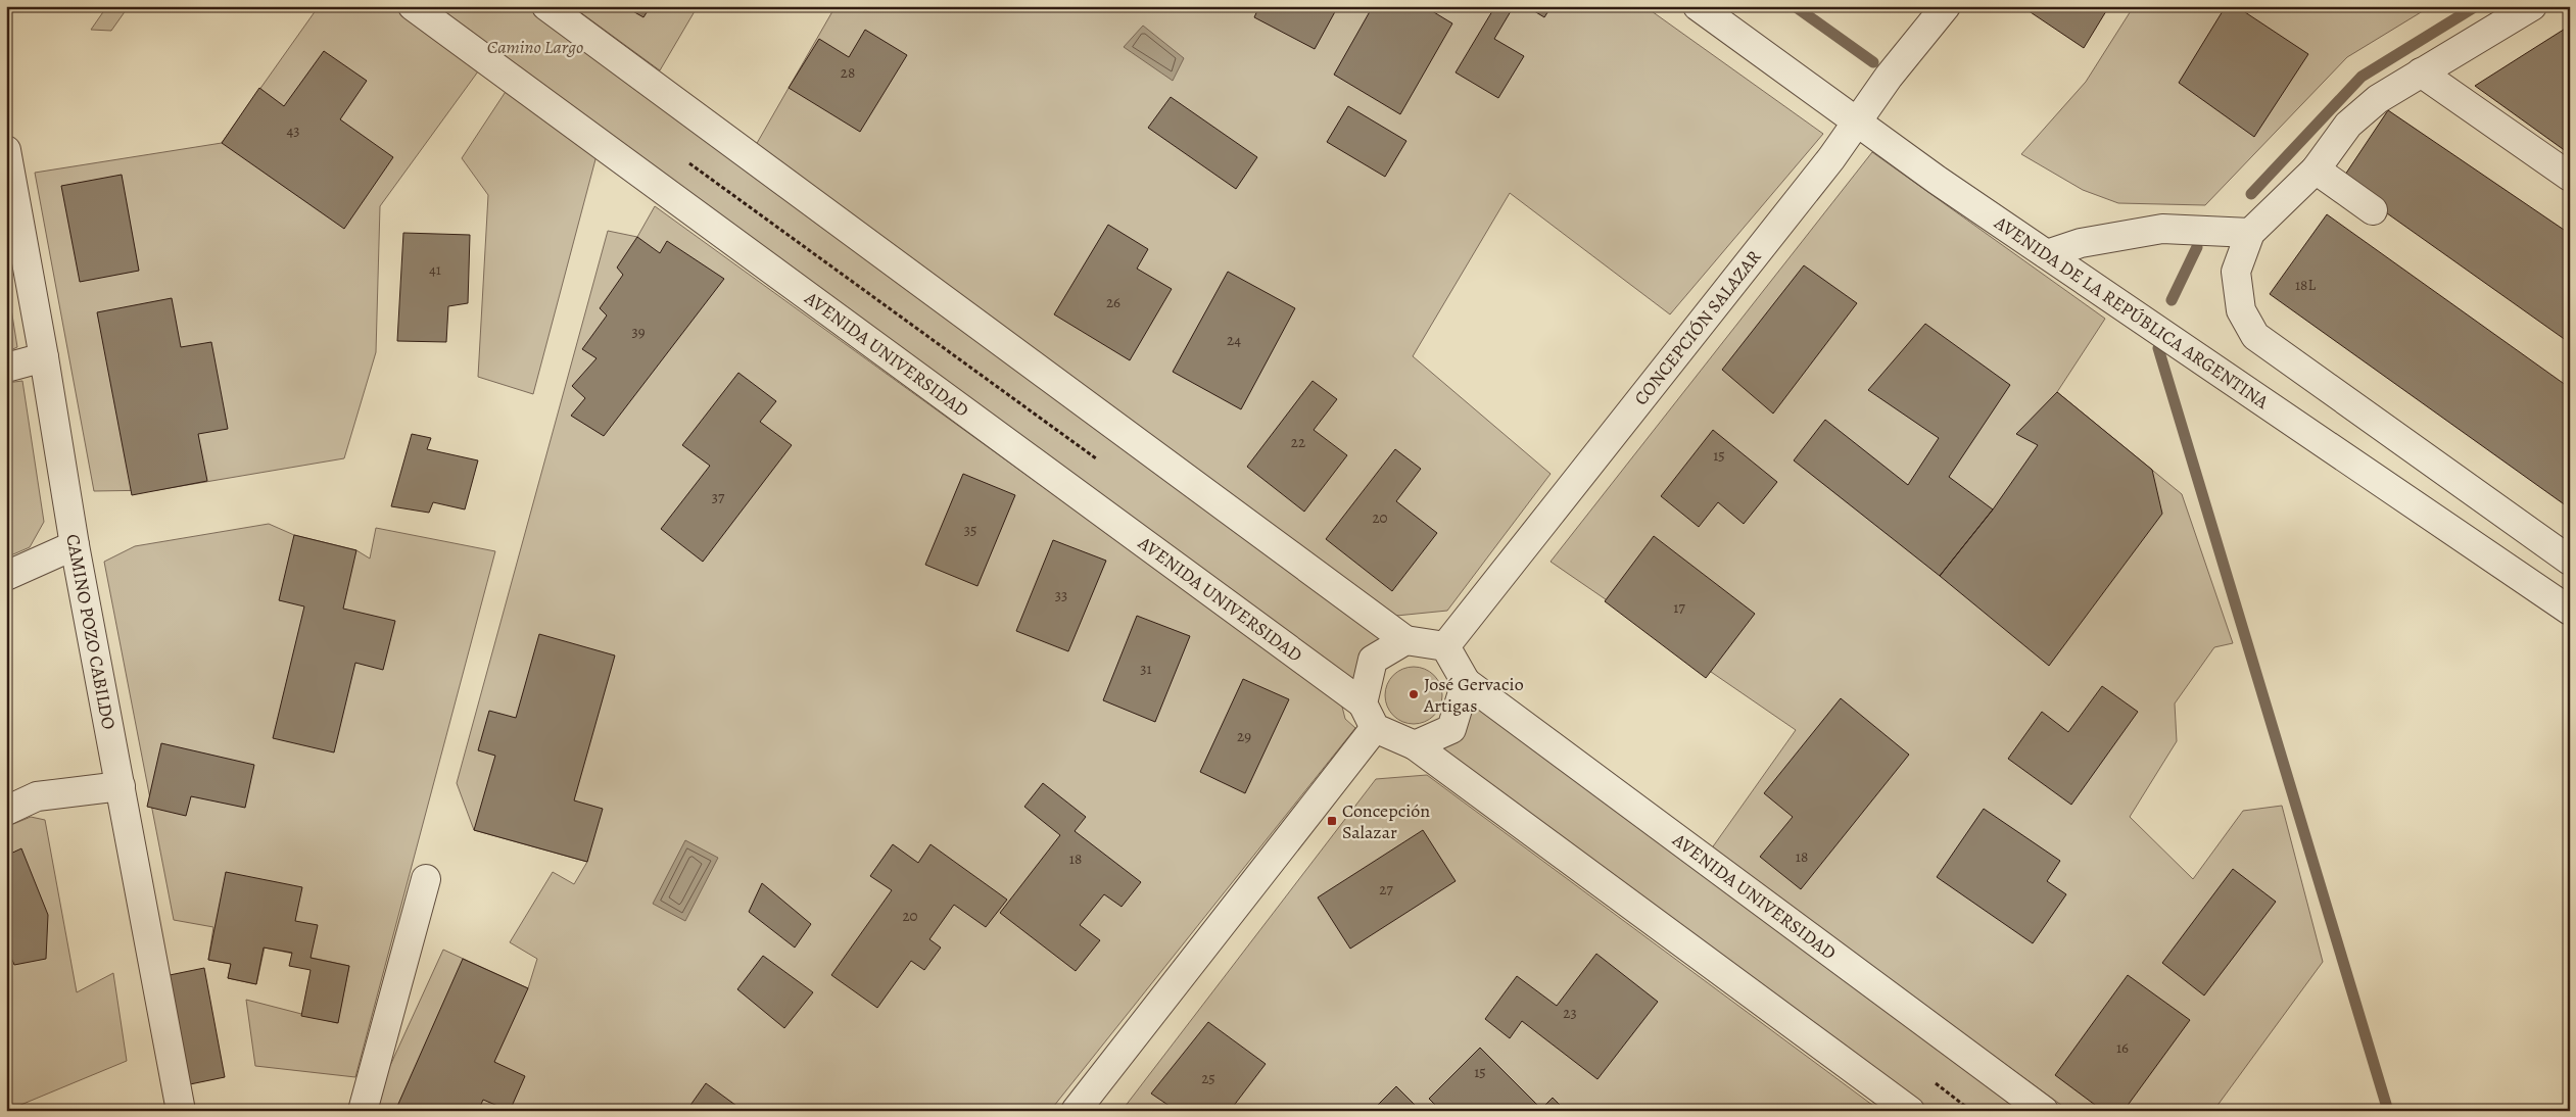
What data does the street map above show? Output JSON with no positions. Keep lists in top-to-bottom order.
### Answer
{
  "streets": {
    "street": [
      "AVENIDA DE LA REPÚBLICA ARGENTINA",
      "CONCEPCIÓN SALAZAR",
      "AVENIDA UNIVERSIDAD",
      "CAMINO POZO CABILDO"
    ]
  },
  "crossings": [
    ["AVENIDA DE LA REPÚBLICA ARGENTINA", "CONCEPCIÓN SALAZAR"],
    ["CONCEPCIÓN SALAZAR", "AVENIDA UNIVERSIDAD"]
  ],
  "parks": ["Camino Largo"],
  "places": {
    "other": ["José Gervacio Artigas"],
    "transit": ["Concepción Salazar"]
  },
  "house_numbers": [
    "28",
    "43",
    "41",
    "18L",
    "26",
    "39",
    "24",
    "22",
    "15",
    "37",
    "20",
    "35",
    "33",
    "17",
    "31",
    "29",
    "18",
    "18",
    "27",
    "20",
    "23",
    "16",
    "15",
    "25"
  ]
}
